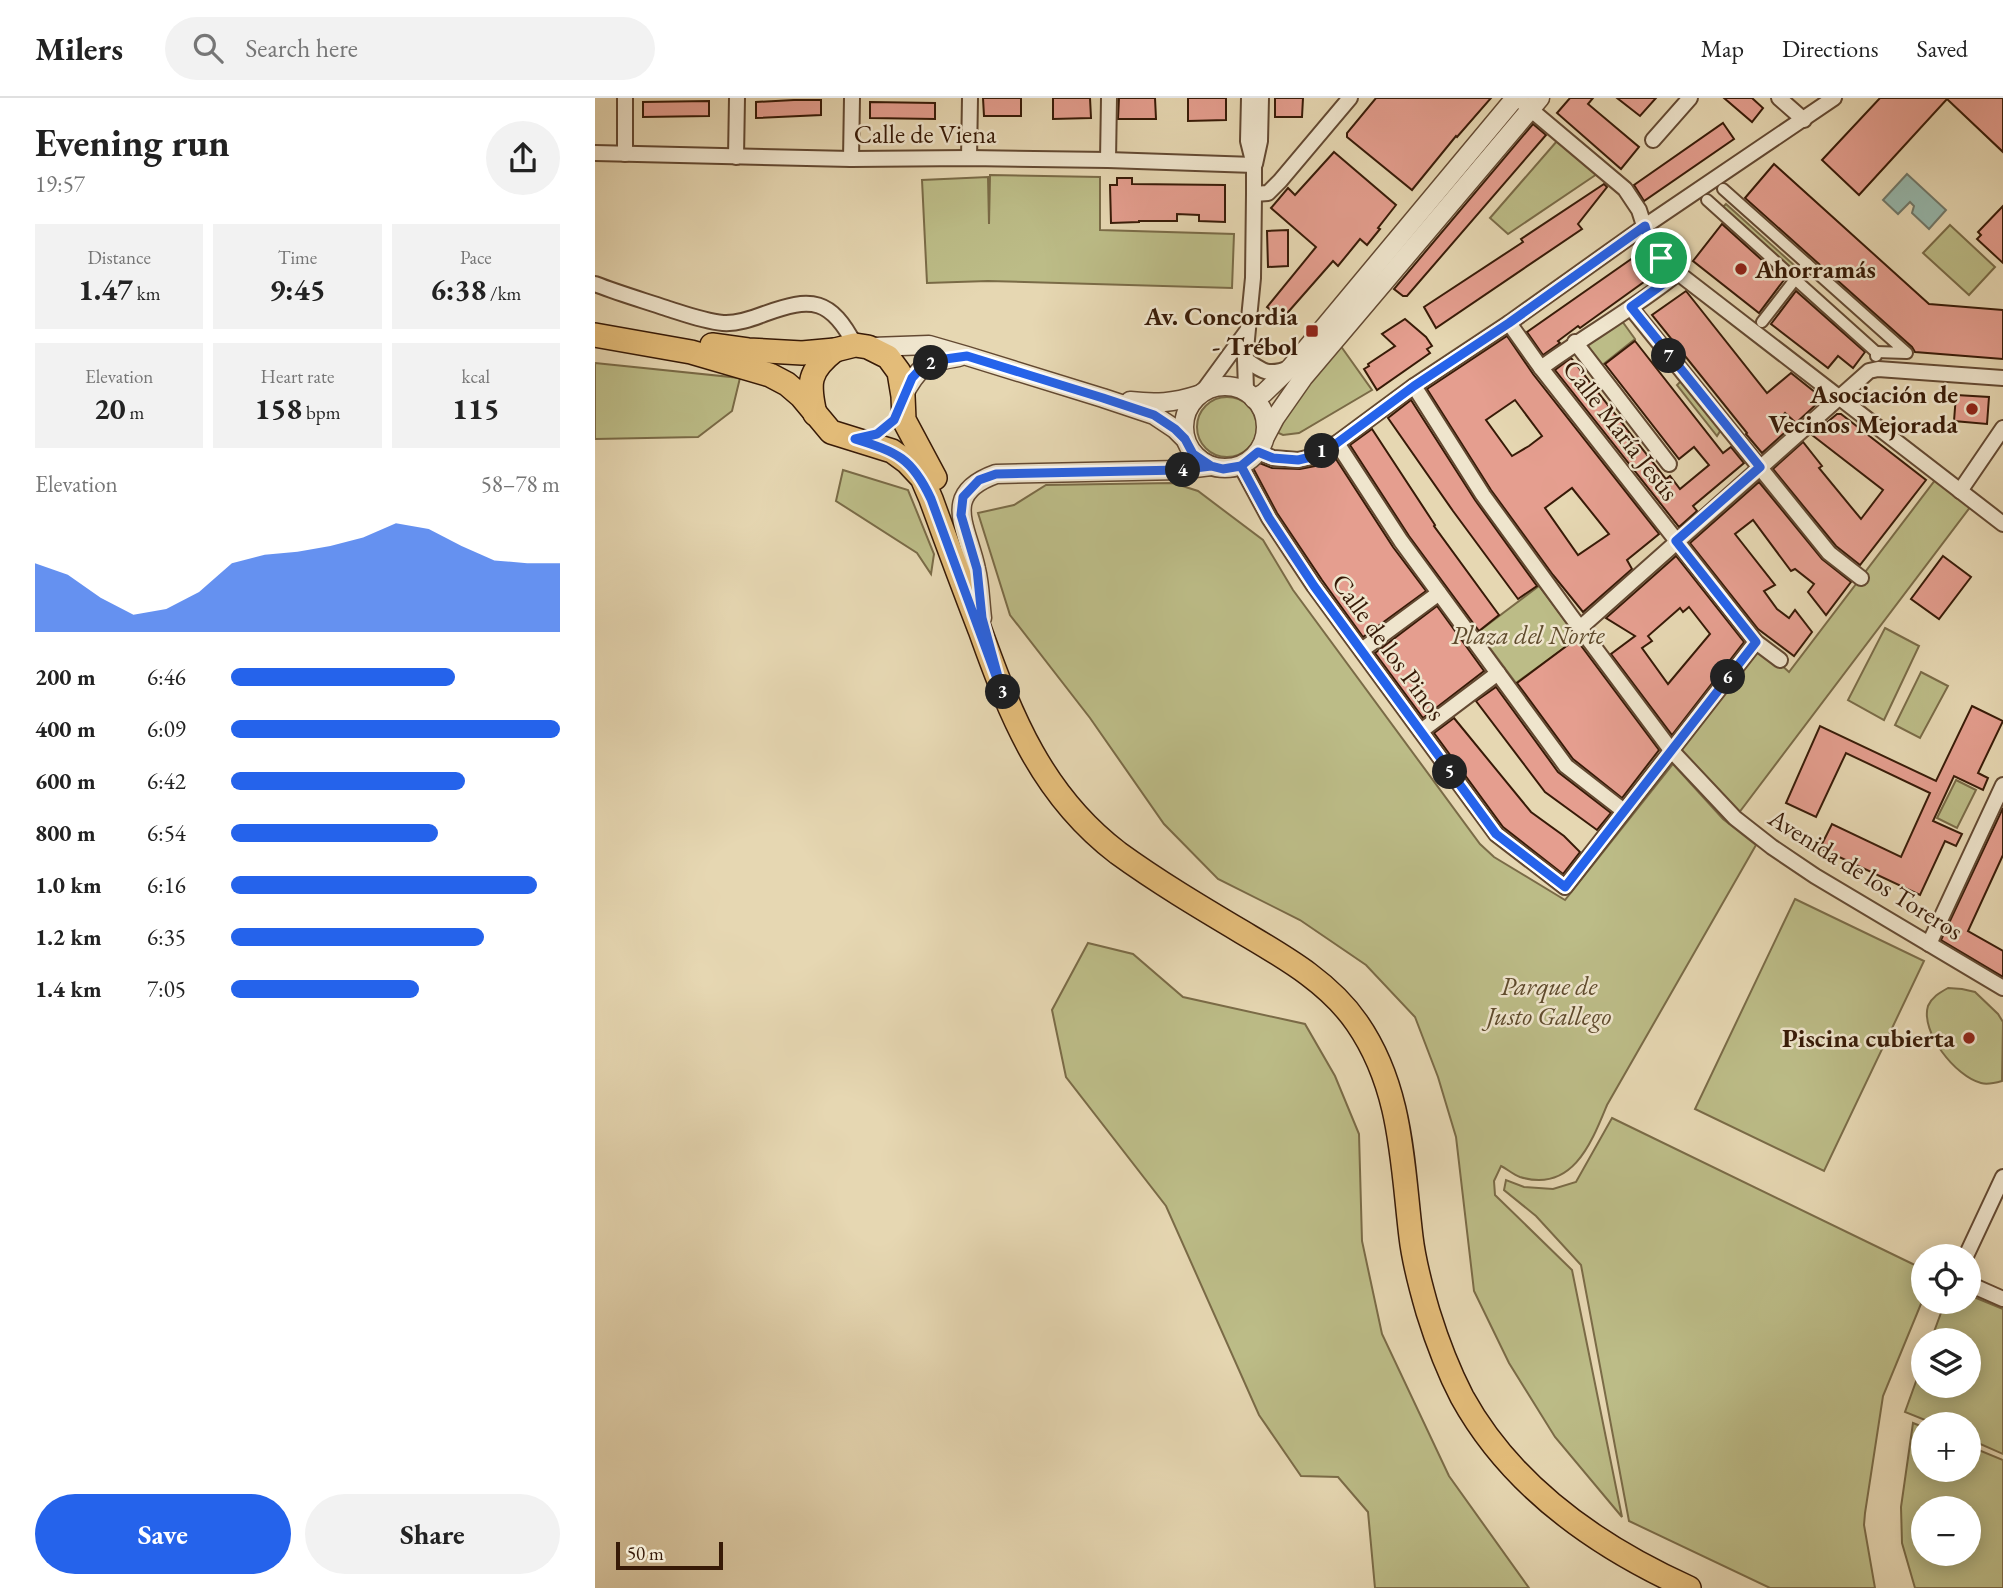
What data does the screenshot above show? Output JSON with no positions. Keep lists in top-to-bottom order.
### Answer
{
  "streets": {
    "street": [
      "Calle de Viena",
      "Calle María Jesús",
      "Calle de los Pinos",
      "Avenida de los Toreros"
    ]
  },
  "crossings": [
    ["Calle María Jesús", "Calle de los Pinos"],
    ["Calle de los Pinos", "Avenida de los Toreros"]
  ],
  "parks": ["Plaza del Norte", "Parque de Justo Gallego"],
  "places": {
    "other": ["Ahorramás", "Asociación de Vecinos Mejorada", "Piscina cubierta"],
    "transit": ["Av. Concordia - Trébol"]
  },
  "scale_bar": "50 m",
  "page": {
    "header": "Milers",
    "search": "Search here",
    "nav": ["Map", "Directions", "Saved"],
    "heading": ["Evening run", "19:57"],
    "stats": [
      ["Distance", "1.47 km"],
      ["Time", "9:45"],
      ["Pace", "6:38 /km"],
      ["Elevation", "20 m"],
      ["Heart rate", "158 bpm"],
      ["kcal", "115"]
    ],
    "pins": [
      "7",
      "2",
      "1",
      "4",
      "6",
      "3",
      "5"
    ],
    "chart": ["Elevation", "58–78 m"],
    "list": [
      {
        "name": "200 m",
        "note": "6:46"
      },
      {
        "name": "400 m",
        "note": "6:09"
      },
      {
        "name": "600 m",
        "note": "6:42"
      },
      {
        "name": "800 m",
        "note": "6:54"
      },
      {
        "name": "1.0 km",
        "note": "6:16"
      },
      {
        "name": "1.2 km",
        "note": "6:35"
      },
      {
        "name": "1.4 km",
        "note": "7:05"
      }
    ],
    "map_buttons": ["+", "−"],
    "buttons": ["Save", "Share"],
    "scale": "50 m"
  }
}
